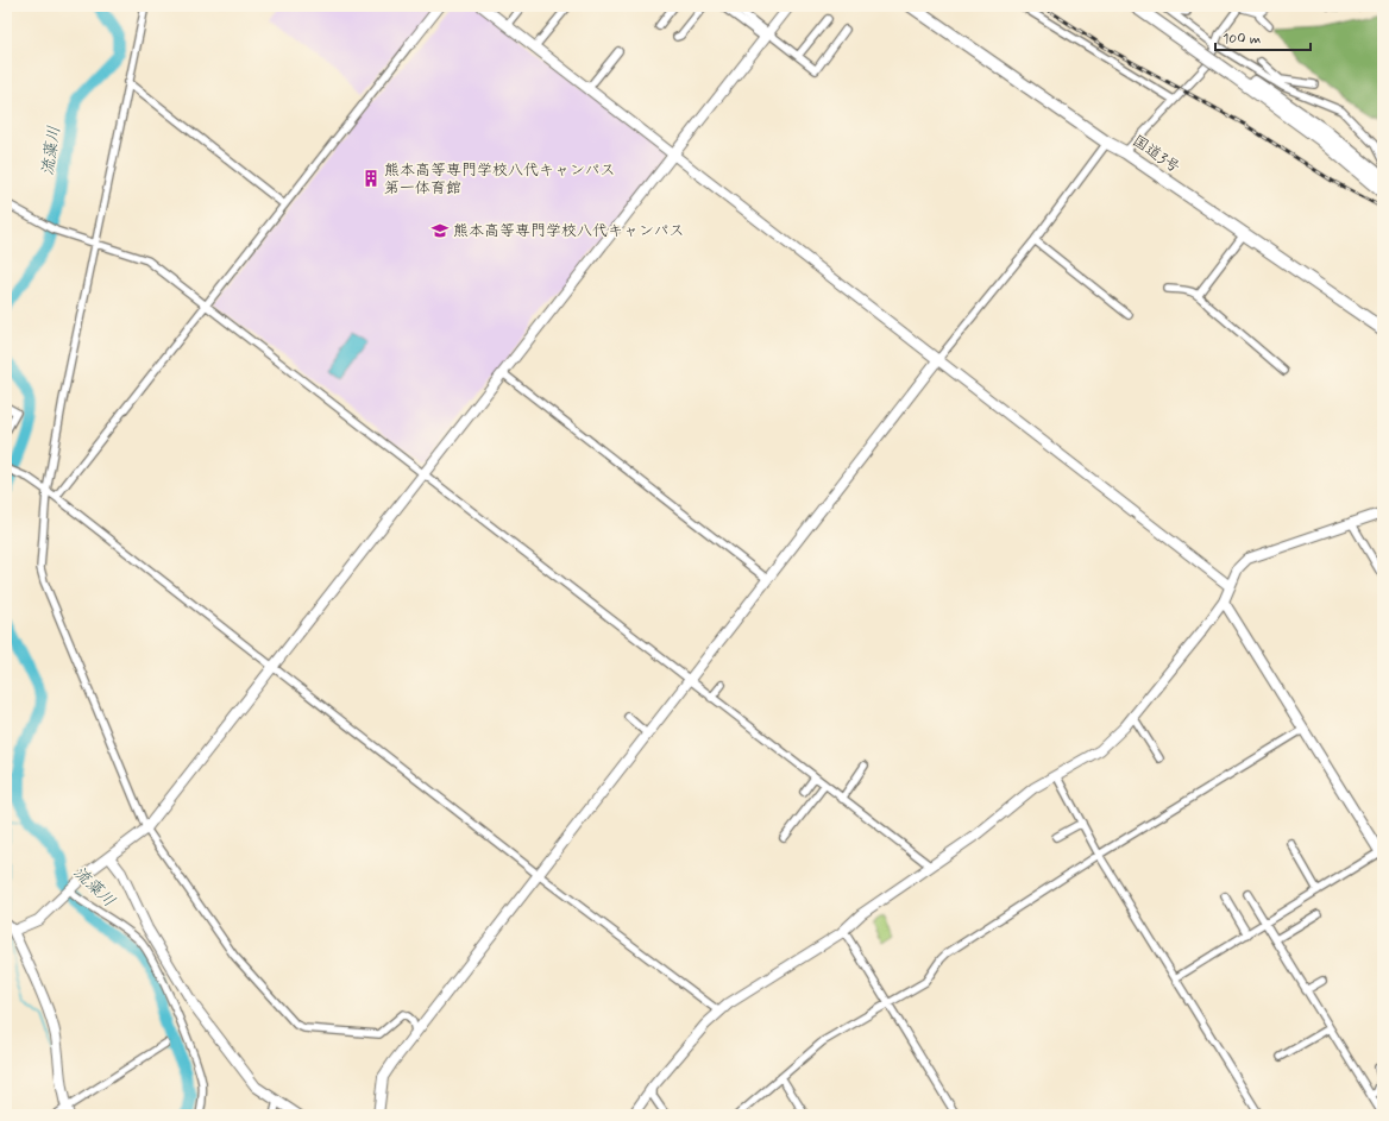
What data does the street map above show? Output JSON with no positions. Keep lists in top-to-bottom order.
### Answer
{
  "streets": {
    "highway": ["国道3号"]
  },
  "water": ["流藻川"],
  "places": {
    "building": ["熊本高等専門学校八代キャンパス 第一体育館"],
    "school or university": ["熊本高等専門学校八代キャンパス"]
  },
  "scale_bar": "100 m"
}
